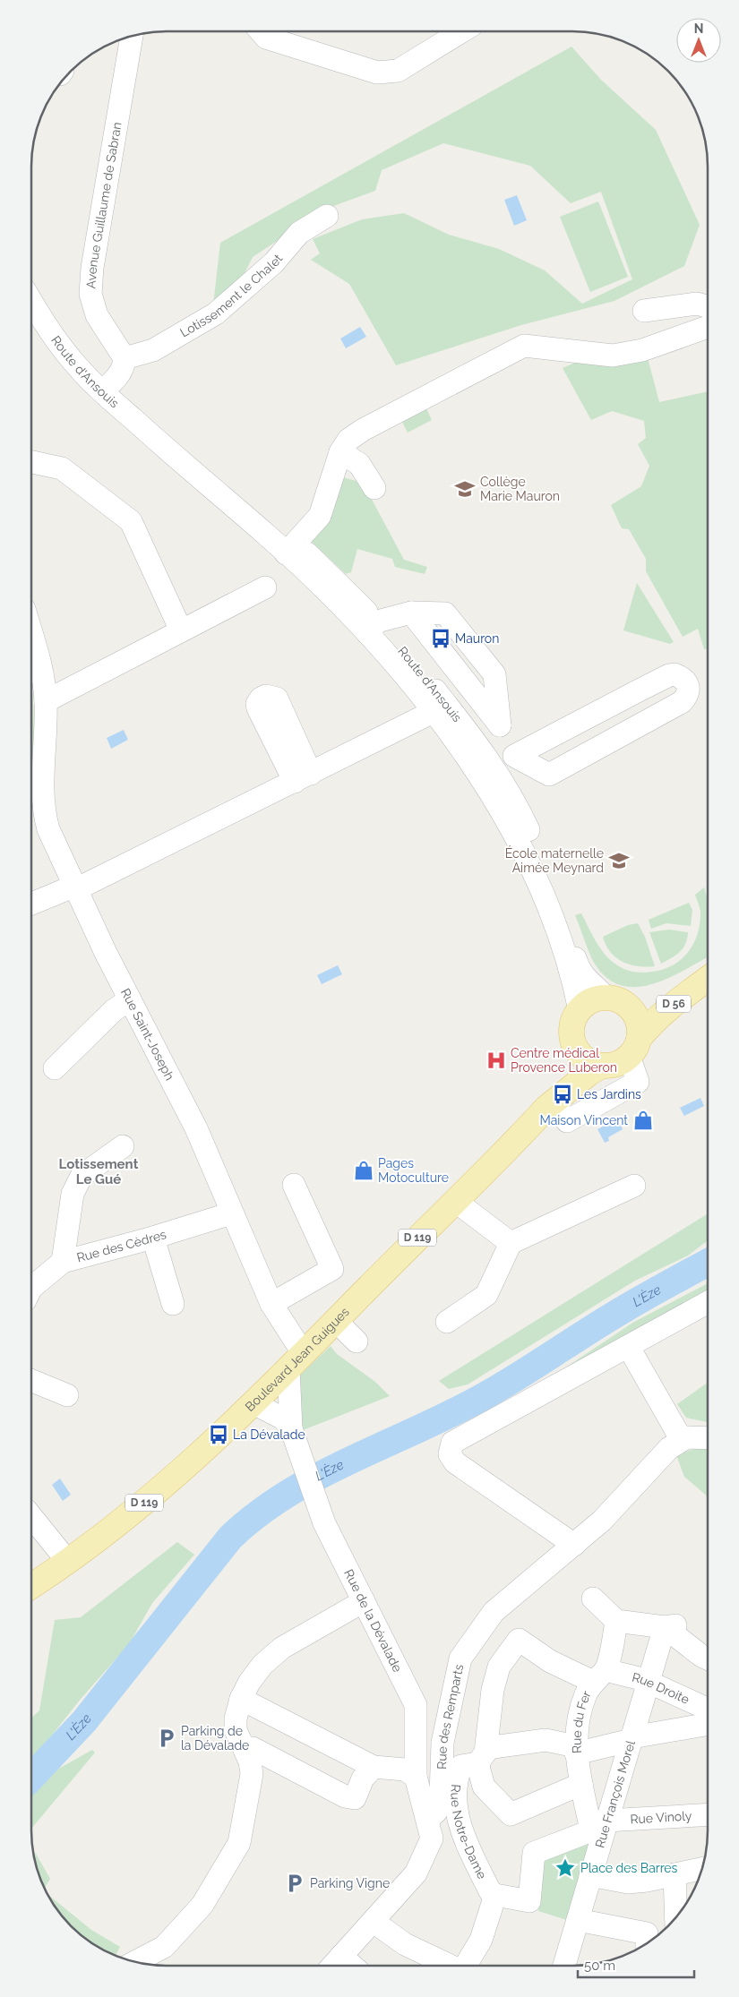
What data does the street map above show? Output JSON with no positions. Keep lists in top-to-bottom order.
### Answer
{
  "streets": {
    "main road": ["D 56", "D 119", "Boulevard Jean Guigues"],
    "street": [
      "Avenue Guillaume de Sabran",
      "Lotissement le Chalet",
      "Route d'Ansouis",
      "Rue Saint-Joseph",
      "Rue des Cèdres",
      "Rue de la Dévalade",
      "Rue Droite",
      "Rue des Remparts",
      "Rue du Fer",
      "Rue François Morel",
      "Rue Vinoly",
      "Rue Notre-Dame"
    ]
  },
  "crossings": [
    ["Avenue Guillaume de Sabran", "Lotissement le Chalet"],
    ["Route d'Ansouis", "D 56"],
    ["Route d'Ansouis", "Boulevard Jean Guigues"],
    ["D 56", "Boulevard Jean Guigues"],
    ["Rue Saint-Joseph", "Rue des Cèdres"],
    ["Rue Saint-Joseph", "Boulevard Jean Guigues"],
    ["Rue Saint-Joseph", "Rue de la Dévalade"],
    ["Boulevard Jean Guigues", "Rue de la Dévalade"],
    ["Rue de la Dévalade", "Rue des Remparts"],
    ["Rue Droite", "Rue du Fer"],
    ["Rue Droite", "Rue François Morel"],
    ["Rue Droite", "Rue Notre-Dame"],
    ["Rue du Fer", "Rue François Morel"],
    ["Rue du Fer", "Rue Vinoly"],
    ["Rue François Morel", "Rue Vinoly"],
    ["Rue Vinoly", "Rue Notre-Dame"]
  ],
  "districts": ["Lotissement Le Gué"],
  "water": ["L'Èze"],
  "places": {
    "school or university": ["Collège Marie Mauron", "École maternelle Aimée Meynard"],
    "bus stop": ["Mauron", "Les Jardins", "La Dévalade"],
    "hospital": ["Centre médical Provence Luberon"],
    "shop": ["Maison Vincent", "Pages Motoculture"],
    "parking": ["Parking de la Dévalade", "Parking Vigne"],
    "place": ["Place des Barres"]
  },
  "scale_bar": "50 m",
  "north": "top"
}
